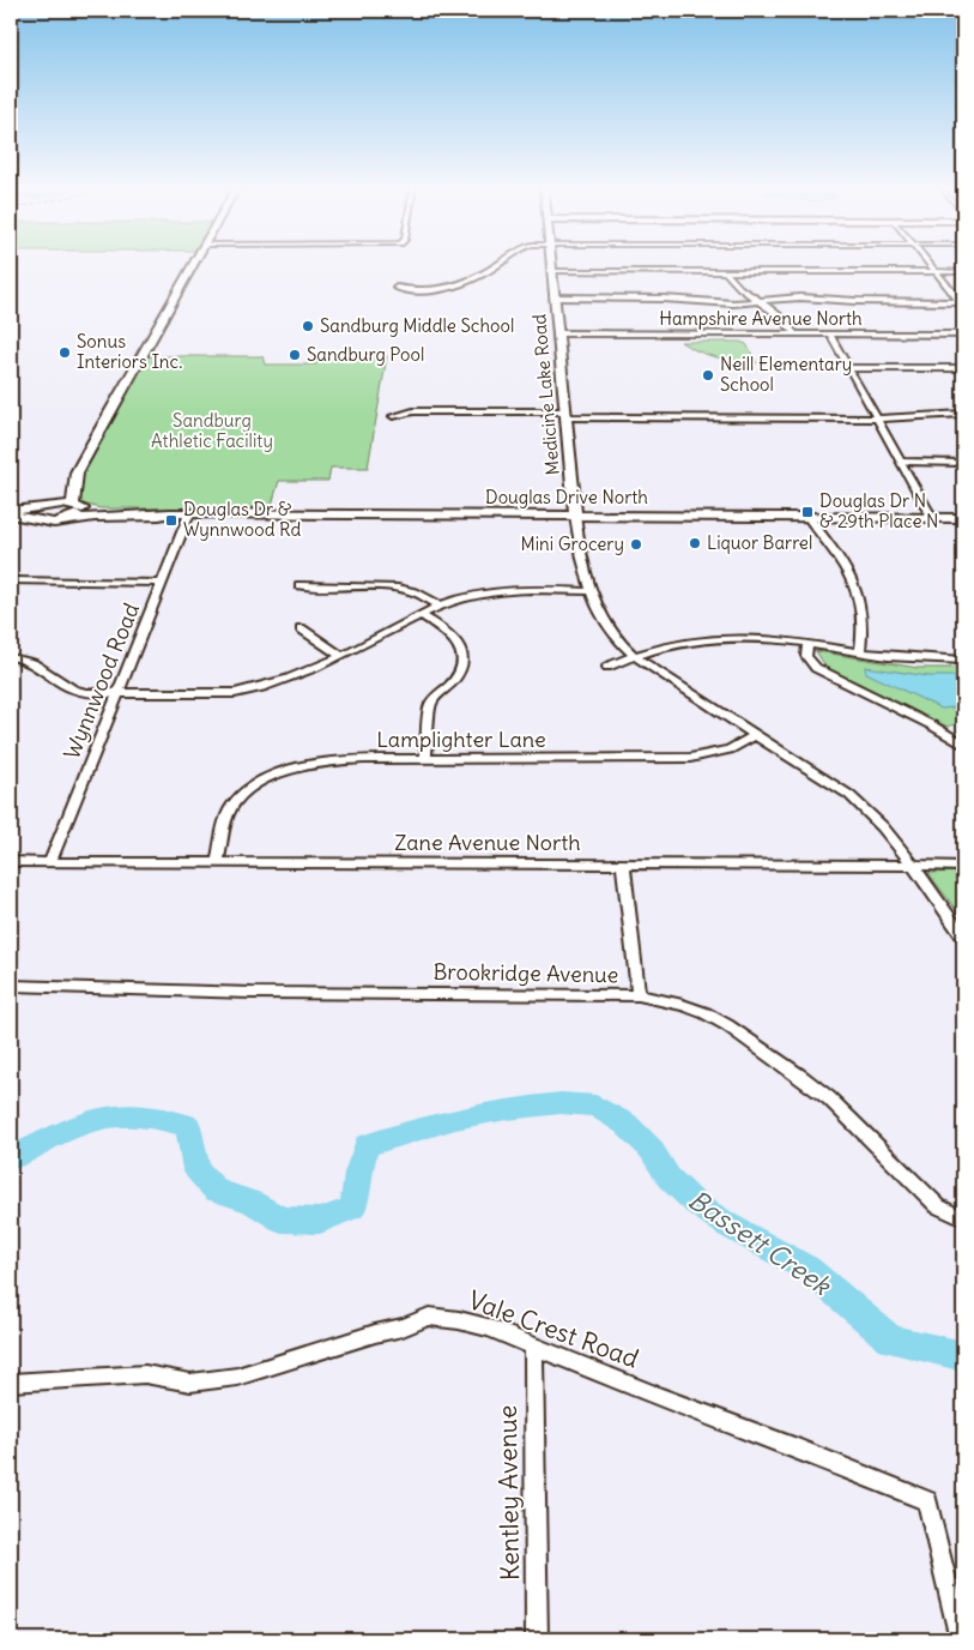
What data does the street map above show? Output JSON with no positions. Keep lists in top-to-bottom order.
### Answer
{
  "streets": {
    "street": [
      "Hampshire Avenue North",
      "Medicine Lake Road",
      "Douglas Drive North",
      "Wynnwood Road",
      "Lamplighter Lane",
      "Zane Avenue North",
      "Brookridge Avenue",
      "Vale Crest Road",
      "Kentley Avenue"
    ]
  },
  "crossings": [
    ["Hampshire Avenue North", "Medicine Lake Road"],
    ["Medicine Lake Road", "Douglas Drive North"],
    ["Medicine Lake Road", "Lamplighter Lane"],
    ["Medicine Lake Road", "Zane Avenue North"],
    ["Douglas Drive North", "Wynnwood Road"],
    ["Wynnwood Road", "Zane Avenue North"],
    ["Lamplighter Lane", "Zane Avenue North"],
    ["Vale Crest Road", "Kentley Avenue"]
  ],
  "water": ["Bassett Creek"],
  "parks": ["Sandburg Athletic Facility"],
  "places": {
    "other": [
      "Sandburg Middle School",
      "Sonus Interiors Inc.",
      "Sandburg Pool",
      "Neill Elementary School",
      "Liquor Barrel",
      "Mini Grocery"
    ],
    "transit": ["Douglas Dr N & 29th Place N", "Douglas Dr & Wynnwood Rd"]
  }
}
